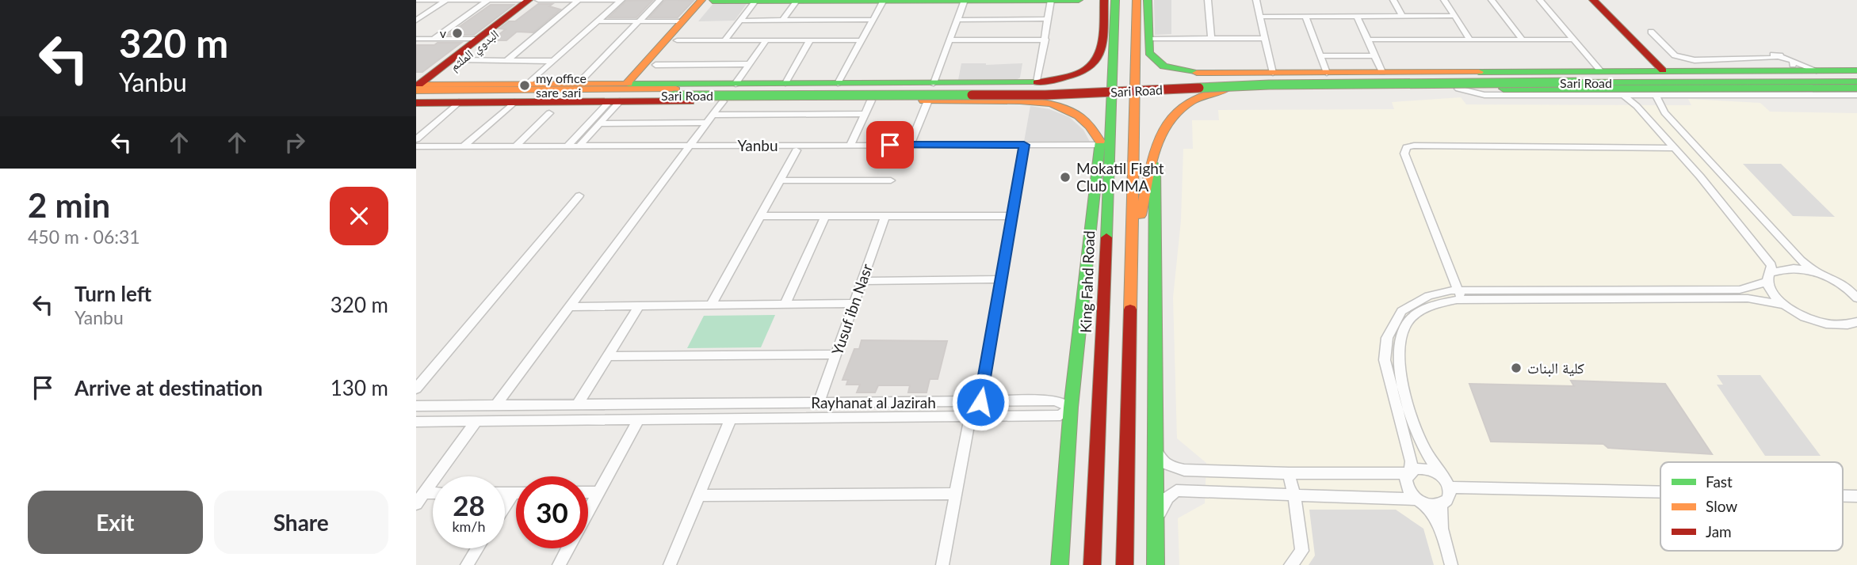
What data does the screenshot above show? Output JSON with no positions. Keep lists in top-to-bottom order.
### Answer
{
  "streets": {
    "main road": ["البدوي الملثم", "Sari Road", "King Fahd Road"],
    "street": ["Yanbu", "Yusuf ibn Nasr", "Rayhanat al Jazirah"]
  },
  "crossings": [
    ["البدوي الملثم", "Sari Road"],
    ["Yusuf ibn Nasr", "Rayhanat al Jazirah"]
  ],
  "places": [
    "v",
    "my office sare sari",
    "Mokatil Fight Club MMA",
    "كلية البنات"
  ],
  "legend": ["Fast", "Slow", "Jam"],
  "page": {
    "turn": ["320 m", "Yanbu"],
    "heading": ["2 min", "450 m · 06:31"],
    "list": [
      {
        "name": "Turn left",
        "note": "Yanbu",
        "value": "320 m"
      },
      {
        "name": "Arrive at destination",
        "value": "130 m"
      }
    ],
    "speed": "28 km/h",
    "limit": "30",
    "buttons": ["Exit", "Share"]
  }
}
